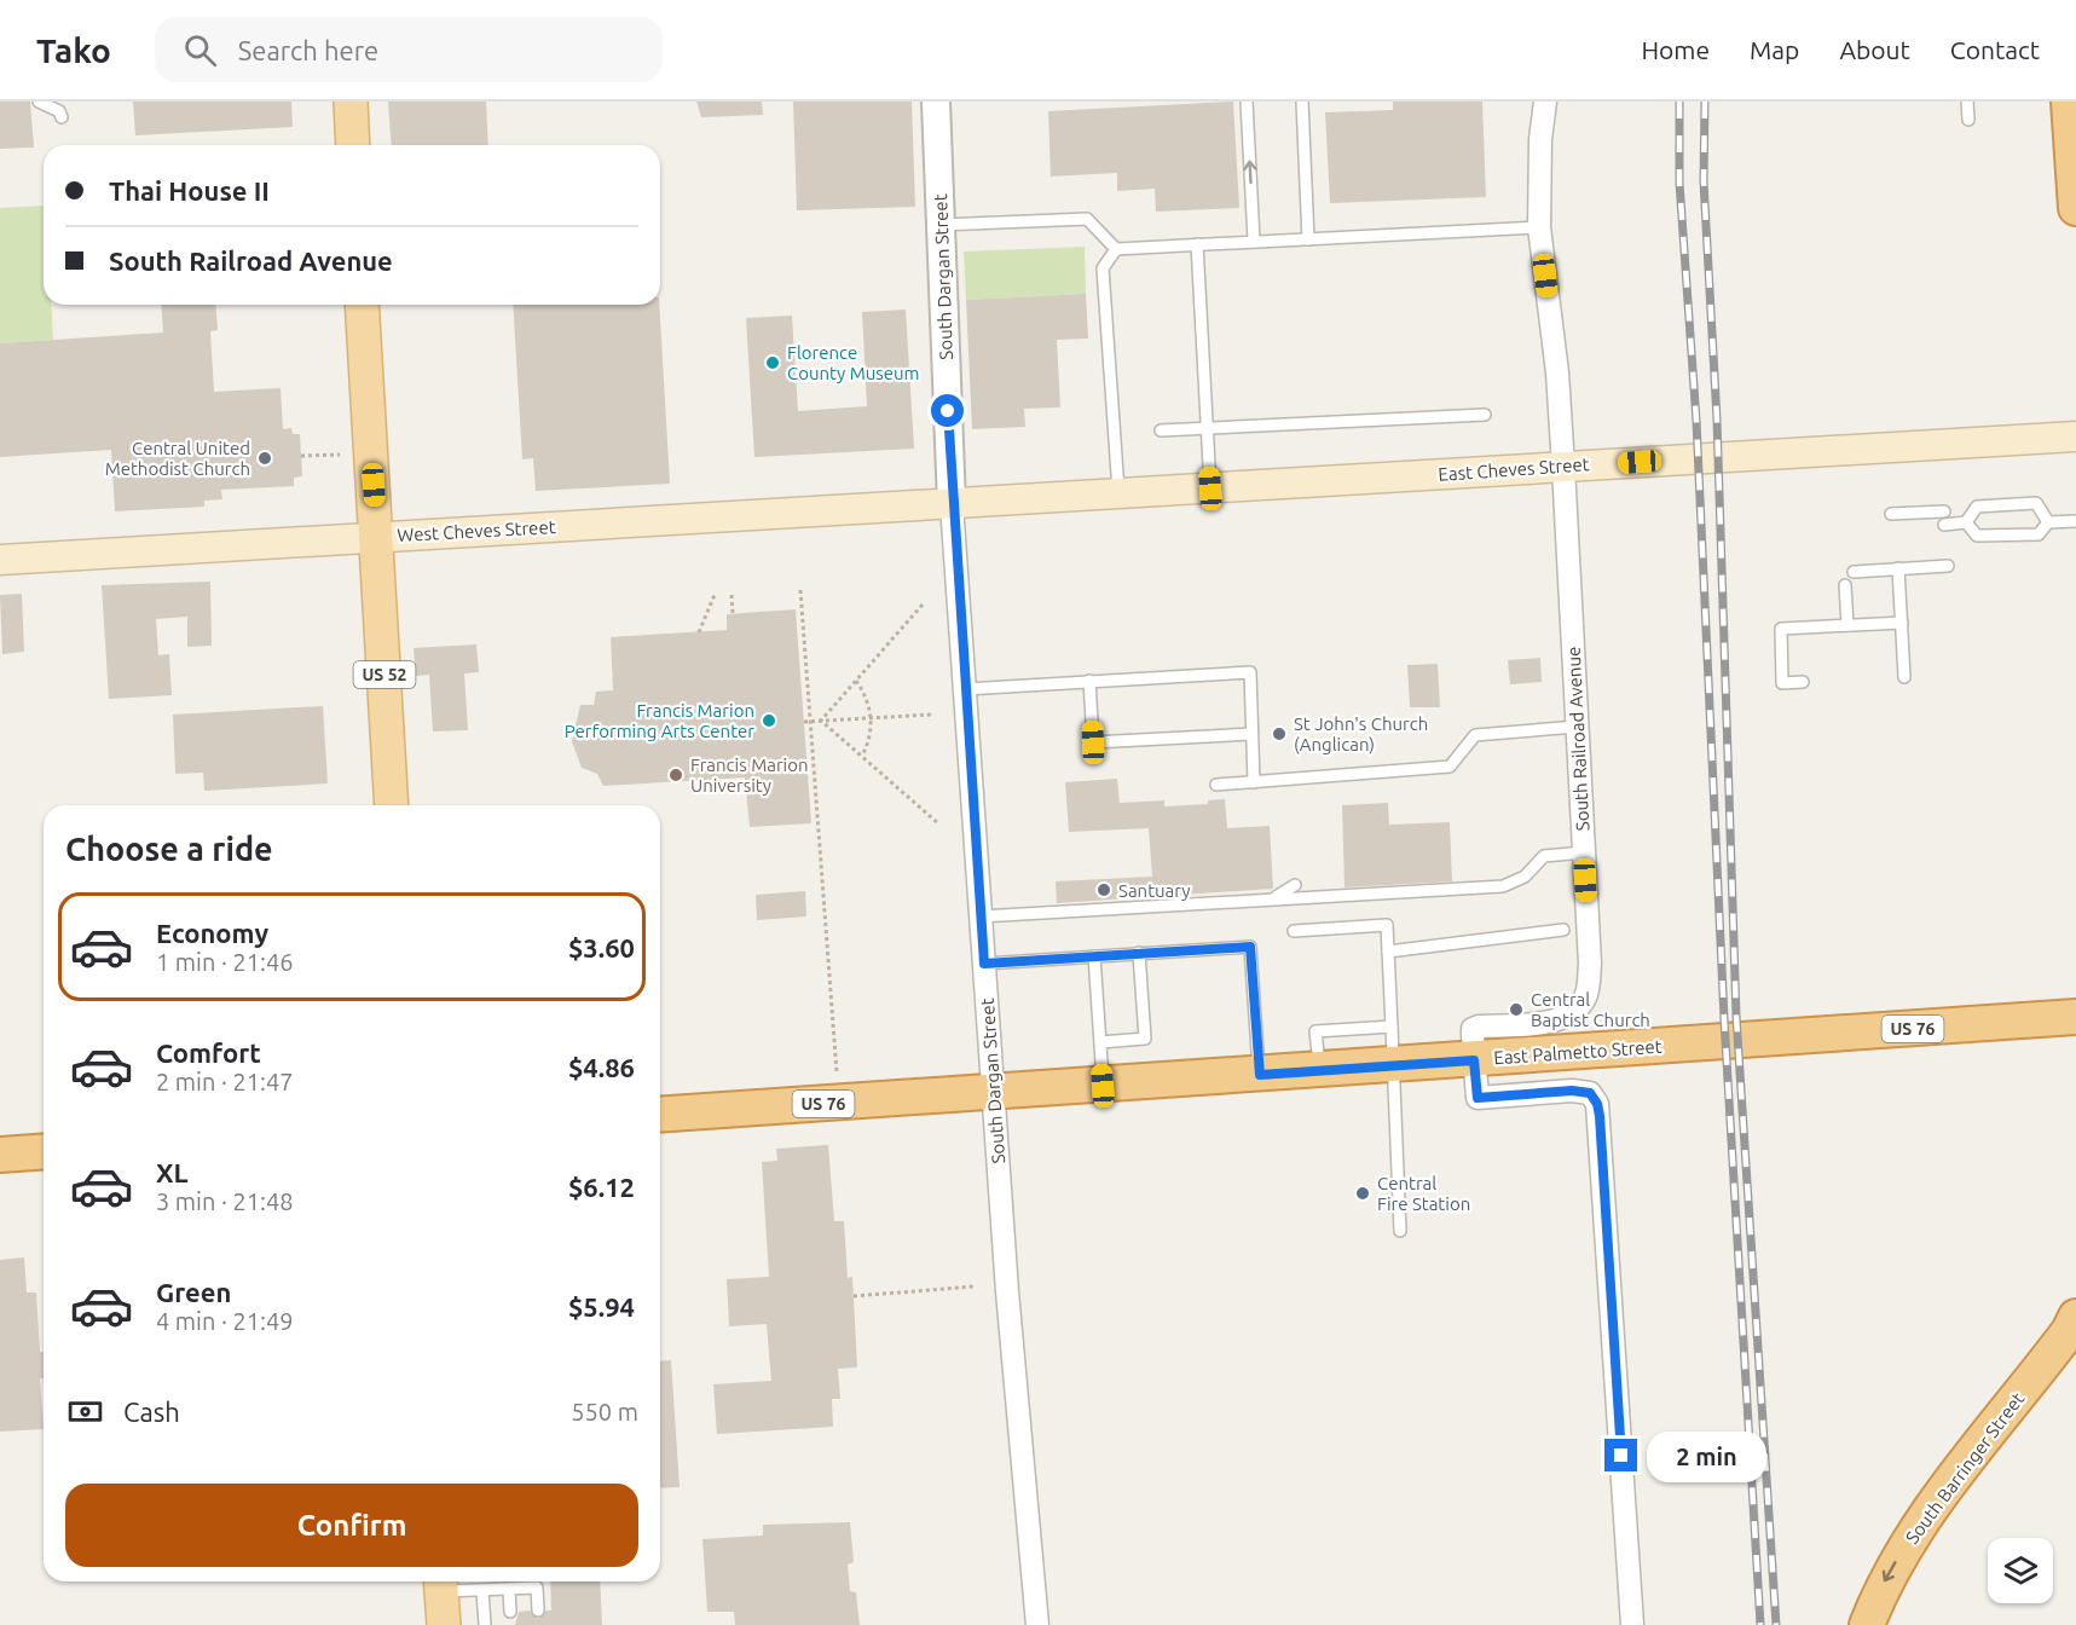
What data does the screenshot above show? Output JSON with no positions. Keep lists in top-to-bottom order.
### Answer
{
  "streets": {
    "highway": ["US 76", "East Palmetto Street", "South Barringer Street"],
    "main road": ["East Cheves Street", "West Cheves Street", "US 52"],
    "street": ["South Dargan Street", "South Railroad Avenue"]
  },
  "crossings": [
    ["South Dargan Street", "East Cheves Street"],
    ["South Dargan Street", "West Cheves Street"],
    ["South Dargan Street", "US 76"],
    ["South Dargan Street", "East Palmetto Street"],
    ["East Cheves Street", "West Cheves Street"],
    ["East Cheves Street", "South Railroad Avenue"],
    ["West Cheves Street", "US 52"],
    ["South Railroad Avenue", "East Palmetto Street"],
    ["US 76", "East Palmetto Street"]
  ],
  "one_way": ["South Barringer Street"],
  "places": [
    "Florence County Museum",
    "Central United Methodist Church",
    "Francis Marion Performing Arts Center",
    "St John's Church (Anglican)",
    "Francis Marion University",
    "Santuary",
    "Central Baptist Church",
    "Central Fire Station"
  ],
  "page": {
    "header": "Tako",
    "search": "Search here",
    "nav": [
      "Home",
      "Map",
      "About",
      "Contact"
    ],
    "banner": ["Thai House II", "South Railroad Avenue"],
    "heading": "Choose a ride",
    "list": [
      {
        "name": "Economy",
        "note": "1 min · 21:46",
        "value": "$3.60"
      },
      {
        "name": "Comfort",
        "note": "2 min · 21:47",
        "value": "$4.86"
      },
      {
        "name": "XL",
        "note": "3 min · 21:48",
        "value": "$6.12"
      },
      {
        "name": "Green",
        "note": "4 min · 21:49",
        "value": "$5.94"
      }
    ],
    "pay": ["Cash", "550 m"],
    "bubble": "2 min",
    "buttons": "Confirm"
  }
}
